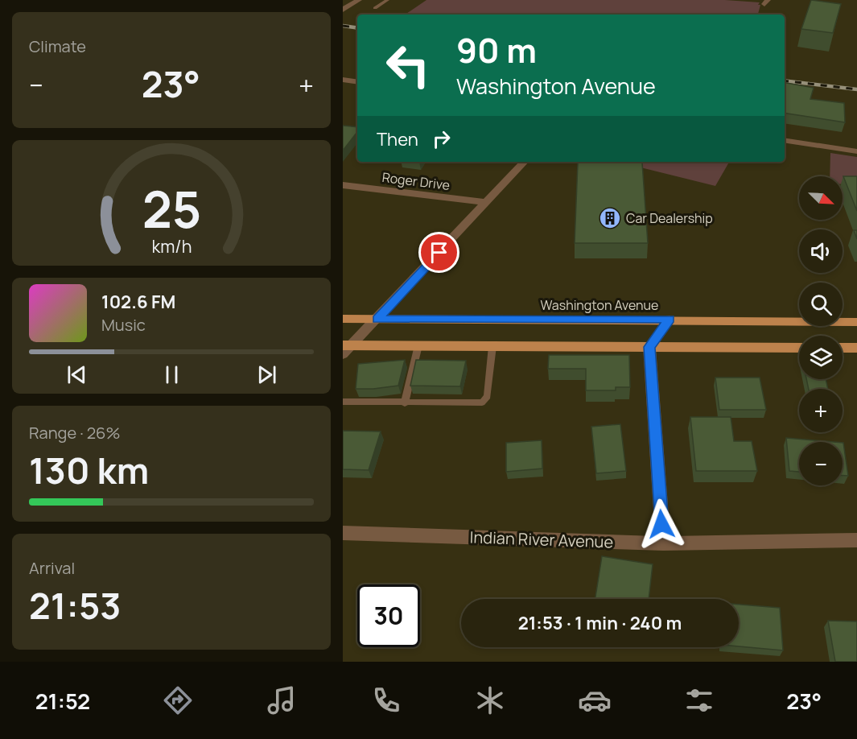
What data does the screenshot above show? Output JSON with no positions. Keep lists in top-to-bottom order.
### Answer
{
  "streets": {
    "main road": ["Washington Avenue"],
    "street": ["Roger Drive", "Indian River Avenue"]
  },
  "places": {
    "building": ["Car Dealership"]
  },
  "north": "bottom right",
  "page": {
    "tile": [
      "Climate",
      ["Range · 26%", "130 km"],
      ["Arrival", "21:53"]
    ],
    "turn": ["90 m", "Washington Avenue"],
    "heat": ["−", "23°", "+"],
    "then": "Then",
    "map_buttons": ["+", "−"],
    "song": ["102.6 FM", "Music"],
    "limit": "30",
    "trip": "21:53 · 1 min · 240 m",
    "tabs": ["21:52", "23°"],
    "gauge": ["25", "km/h"]
  }
}
